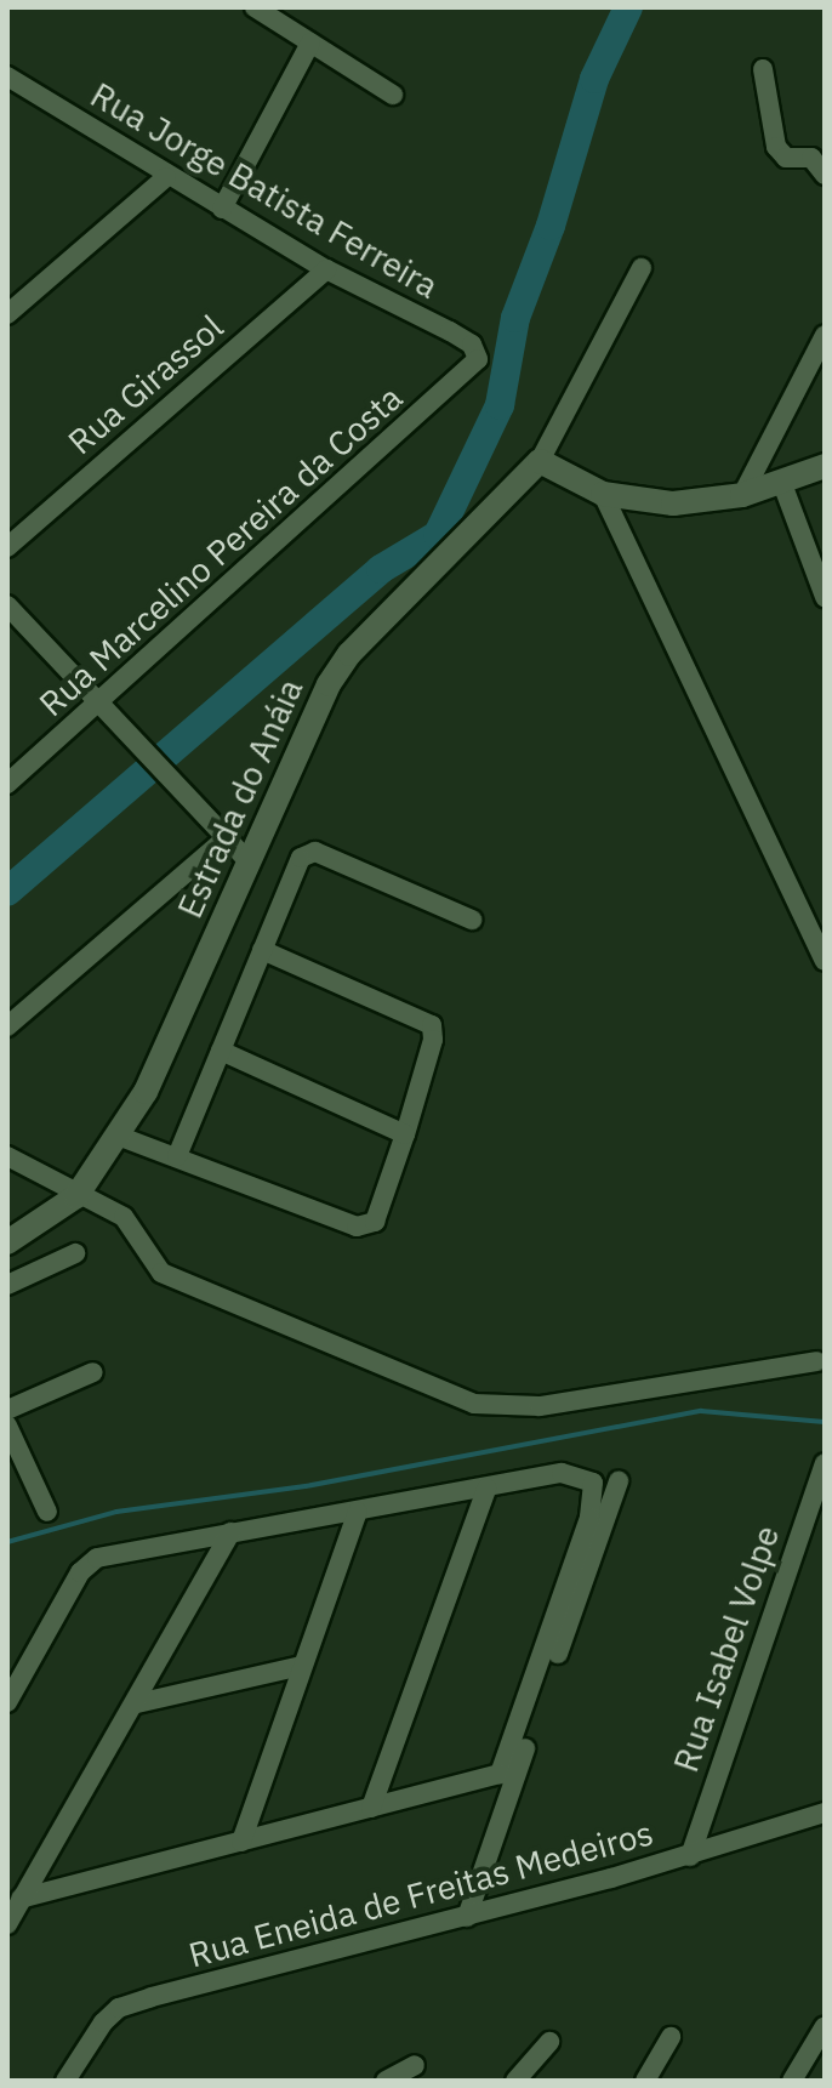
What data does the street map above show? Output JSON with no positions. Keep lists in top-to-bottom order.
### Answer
{
  "streets": {
    "street": [
      "Rua Jorge Batista Ferreira",
      "Rua Girassol",
      "Rua Marcelino Pereira da Costa",
      "Estrada do Anáia",
      "Rua Isabel Volpe",
      "Rua Eneida de Freitas Medeiros"
    ]
  },
  "crossings": [
    ["Rua Jorge Batista Ferreira", "Rua Girassol"],
    ["Rua Jorge Batista Ferreira", "Rua Marcelino Pereira da Costa"],
    ["Rua Isabel Volpe", "Rua Eneida de Freitas Medeiros"]
  ]
}
